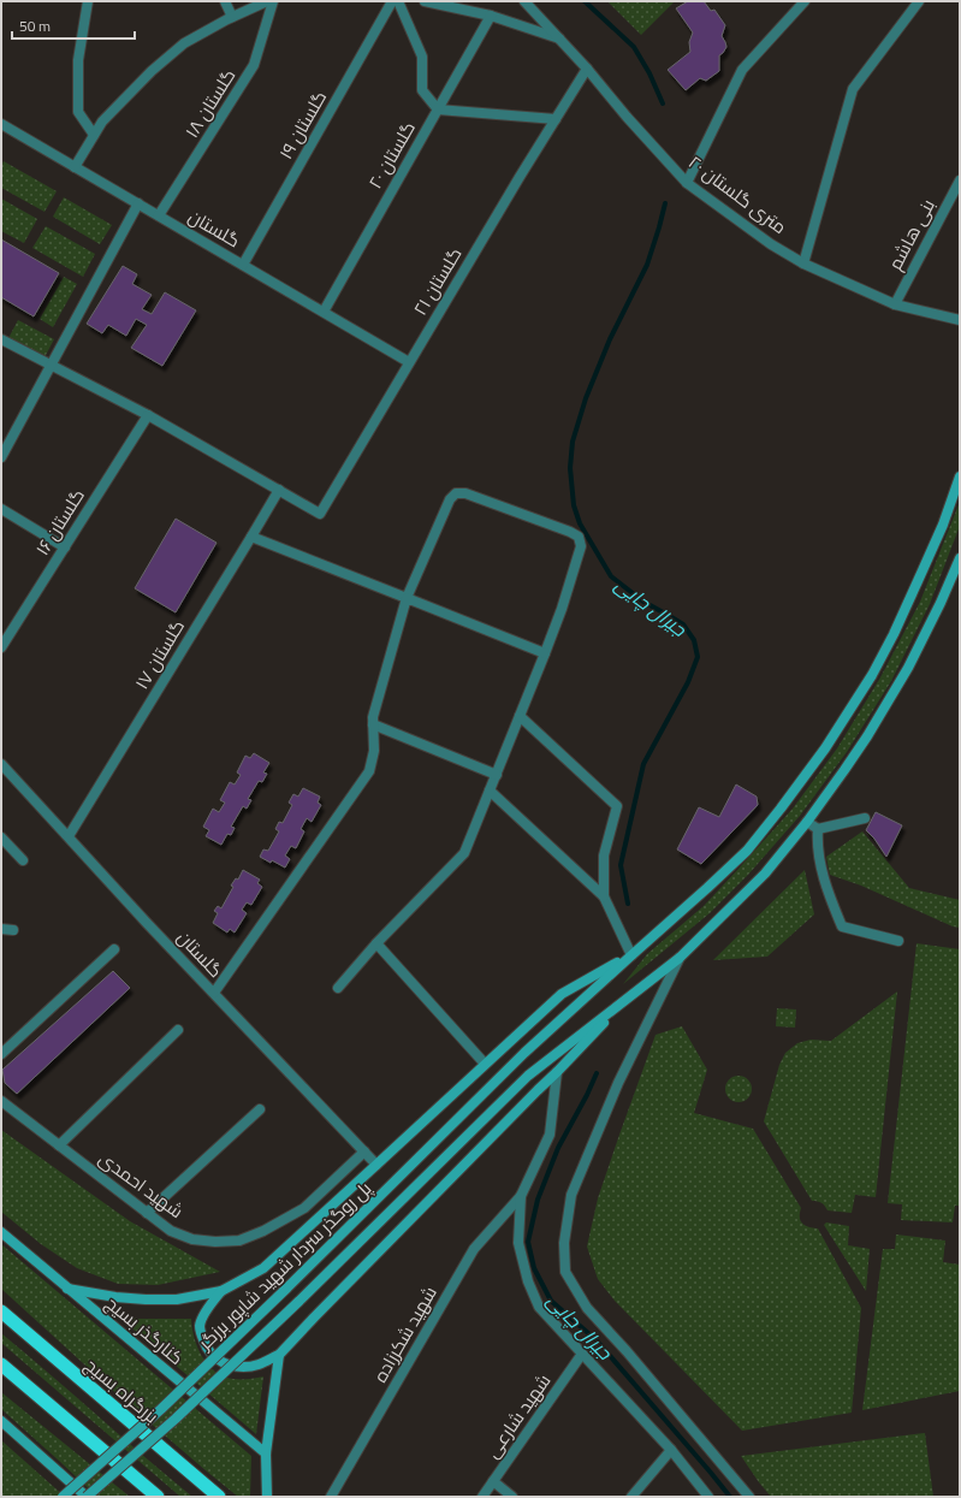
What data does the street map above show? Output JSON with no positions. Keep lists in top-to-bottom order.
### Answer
{
  "streets": {
    "highway": ["بزرگراه بسیج"],
    "main road": ["پل روگذر سردار شهید شاپور برزگر", "کنارگذر بسیج"],
    "street": [
      "گلستان ۱۸",
      "گلستان ۱۹",
      "گلستان ۲۰",
      "۲۰ متری گلستان",
      "گلستان",
      "بنی هاشم",
      "گلستان ۲۱",
      "گلستان ۱۶",
      "گلستان ۱۷",
      "شهید احمدی",
      "شهید شکرزاده",
      "شهید شارعی"
    ]
  },
  "crossings": [
    ["گلستان ۱۸", "گلستان"],
    ["گلستان ۱۹", "گلستان"],
    ["گلستان ۲۰", "گلستان"],
    ["۲۰ متری گلستان", "بنی هاشم"],
    ["۲۰ متری گلستان", "گلستان ۲۱"],
    ["گلستان", "گلستان ۲۱"],
    ["گلستان", "گلستان ۱۷"],
    ["گلستان", "شهید احمدی"],
    ["گلستان ۲۱", "گلستان ۱۷"]
  ],
  "water": ["جیرال چایی"],
  "scale_bar": "50 m"
}
